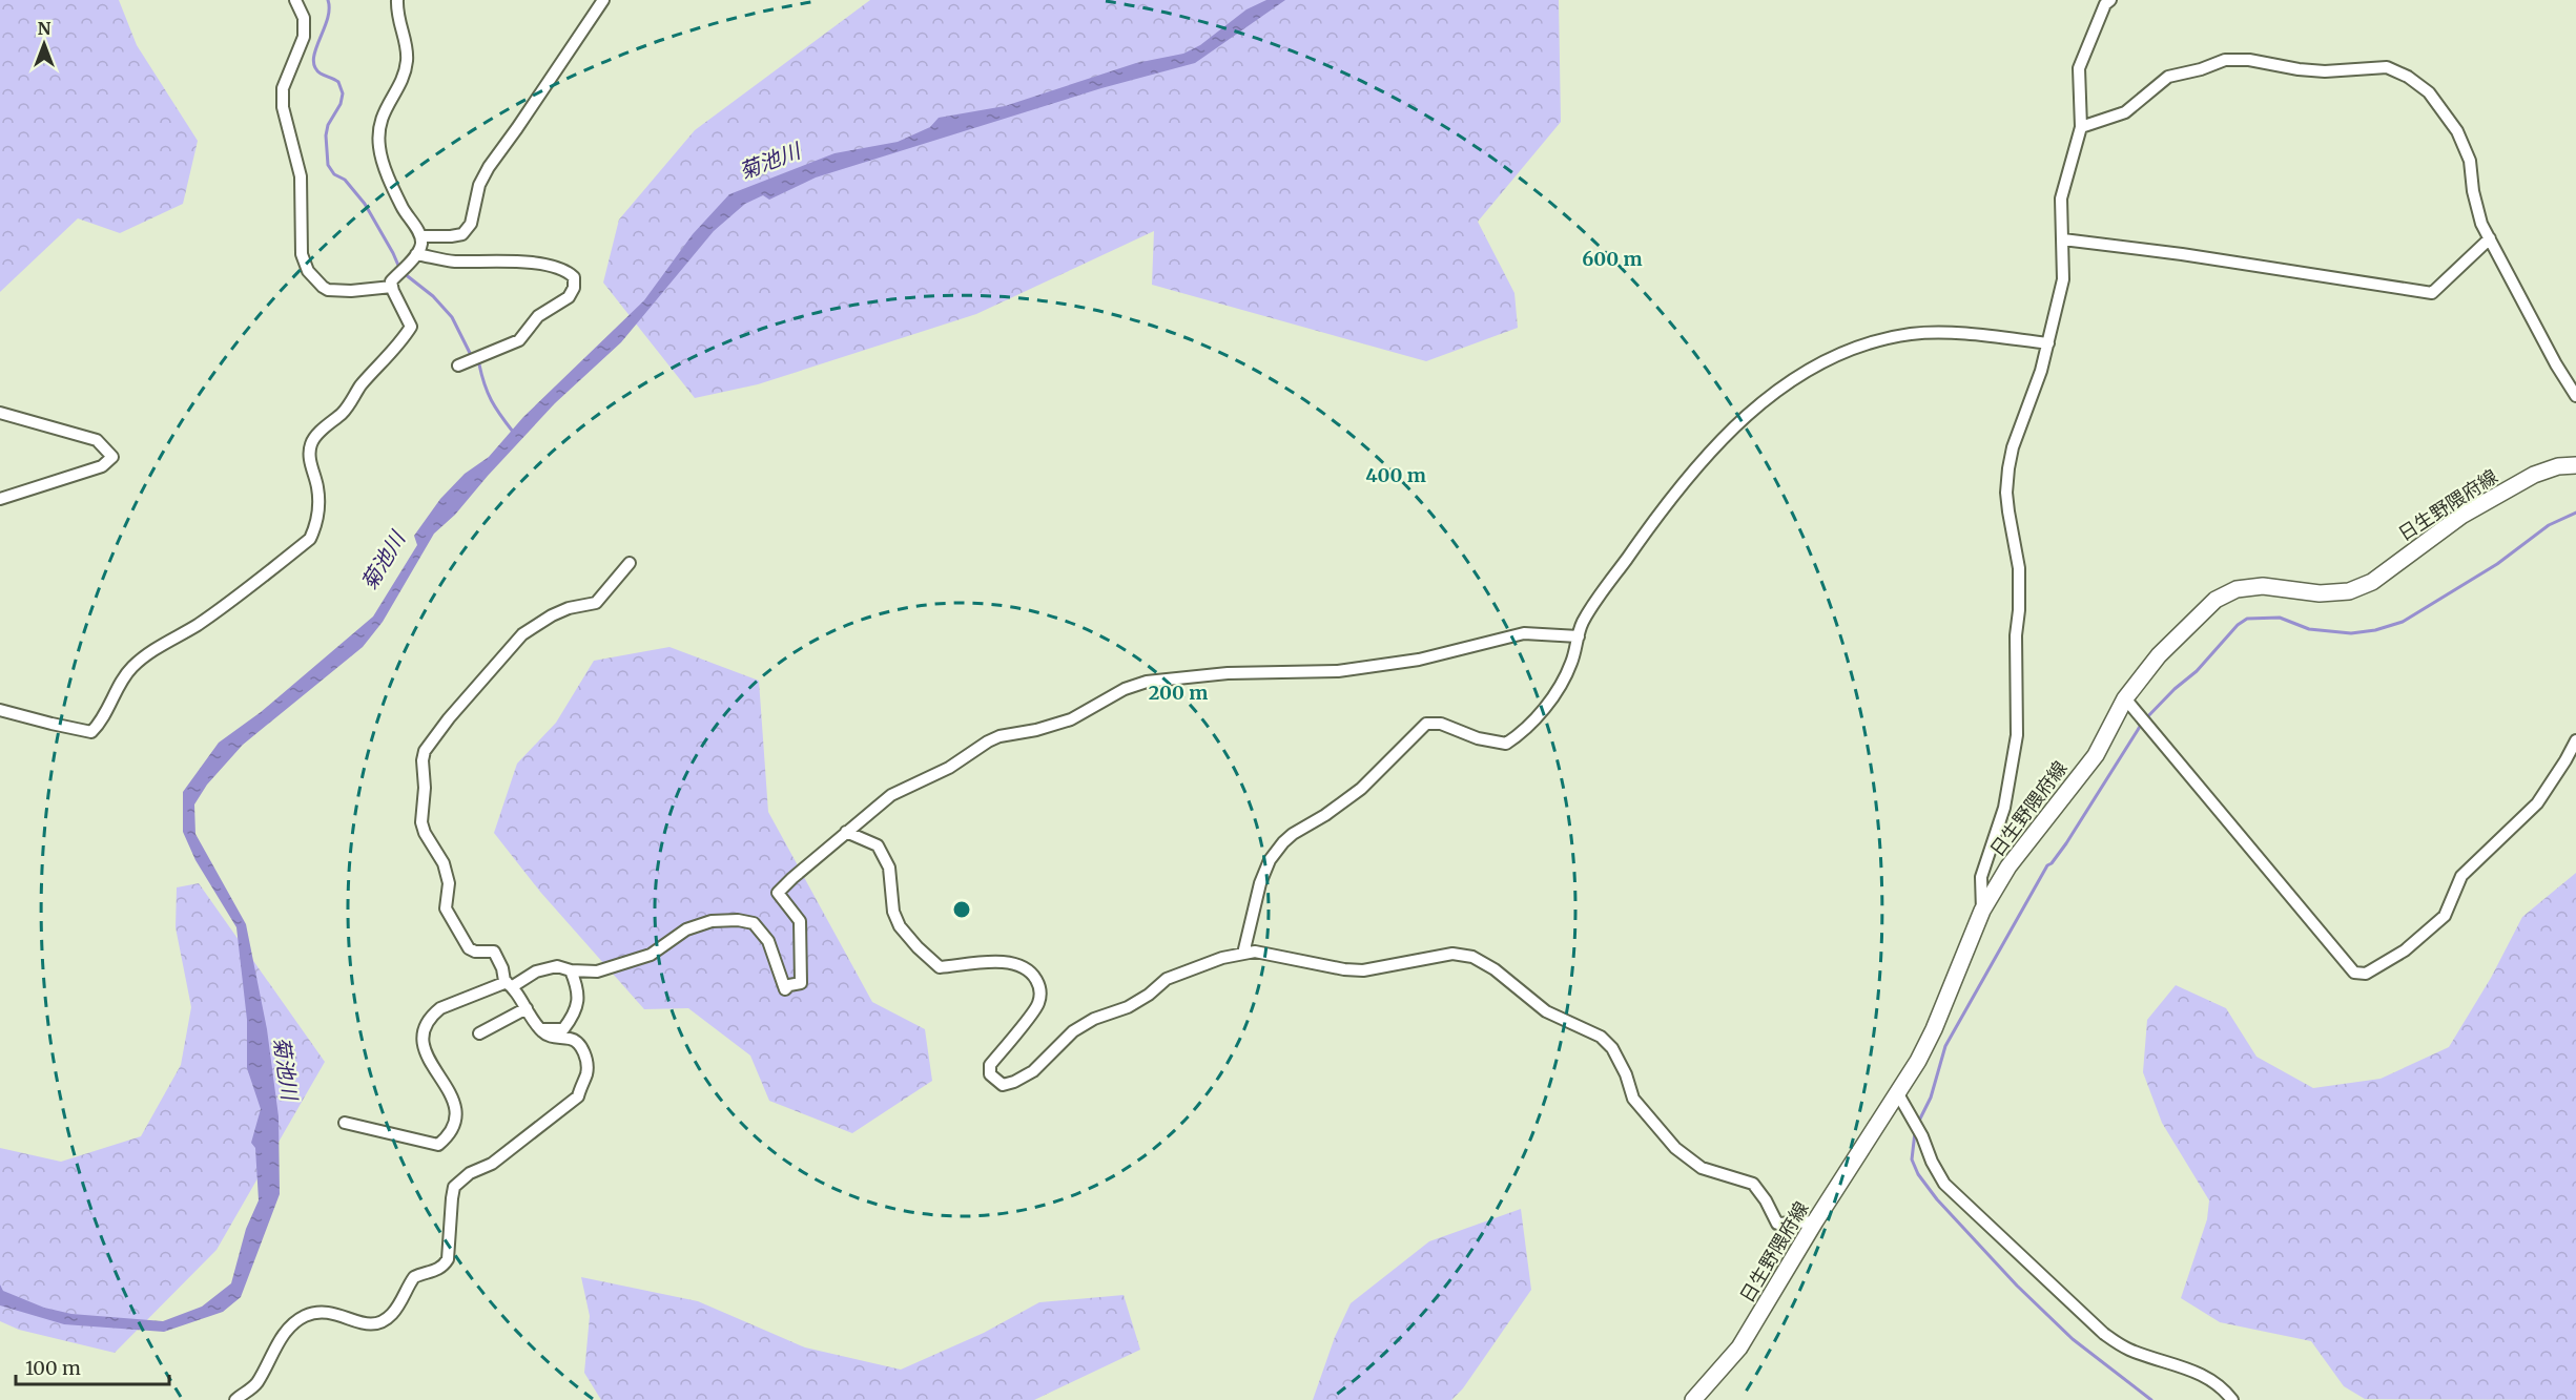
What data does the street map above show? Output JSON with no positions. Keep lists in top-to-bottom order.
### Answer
{
  "streets": {
    "main road": ["日生野隈府線"]
  },
  "water": ["菊池川"],
  "scale_bar": "100 m",
  "north": "top",
  "rings": ["600 m", "400 m", "200 m"]
}
